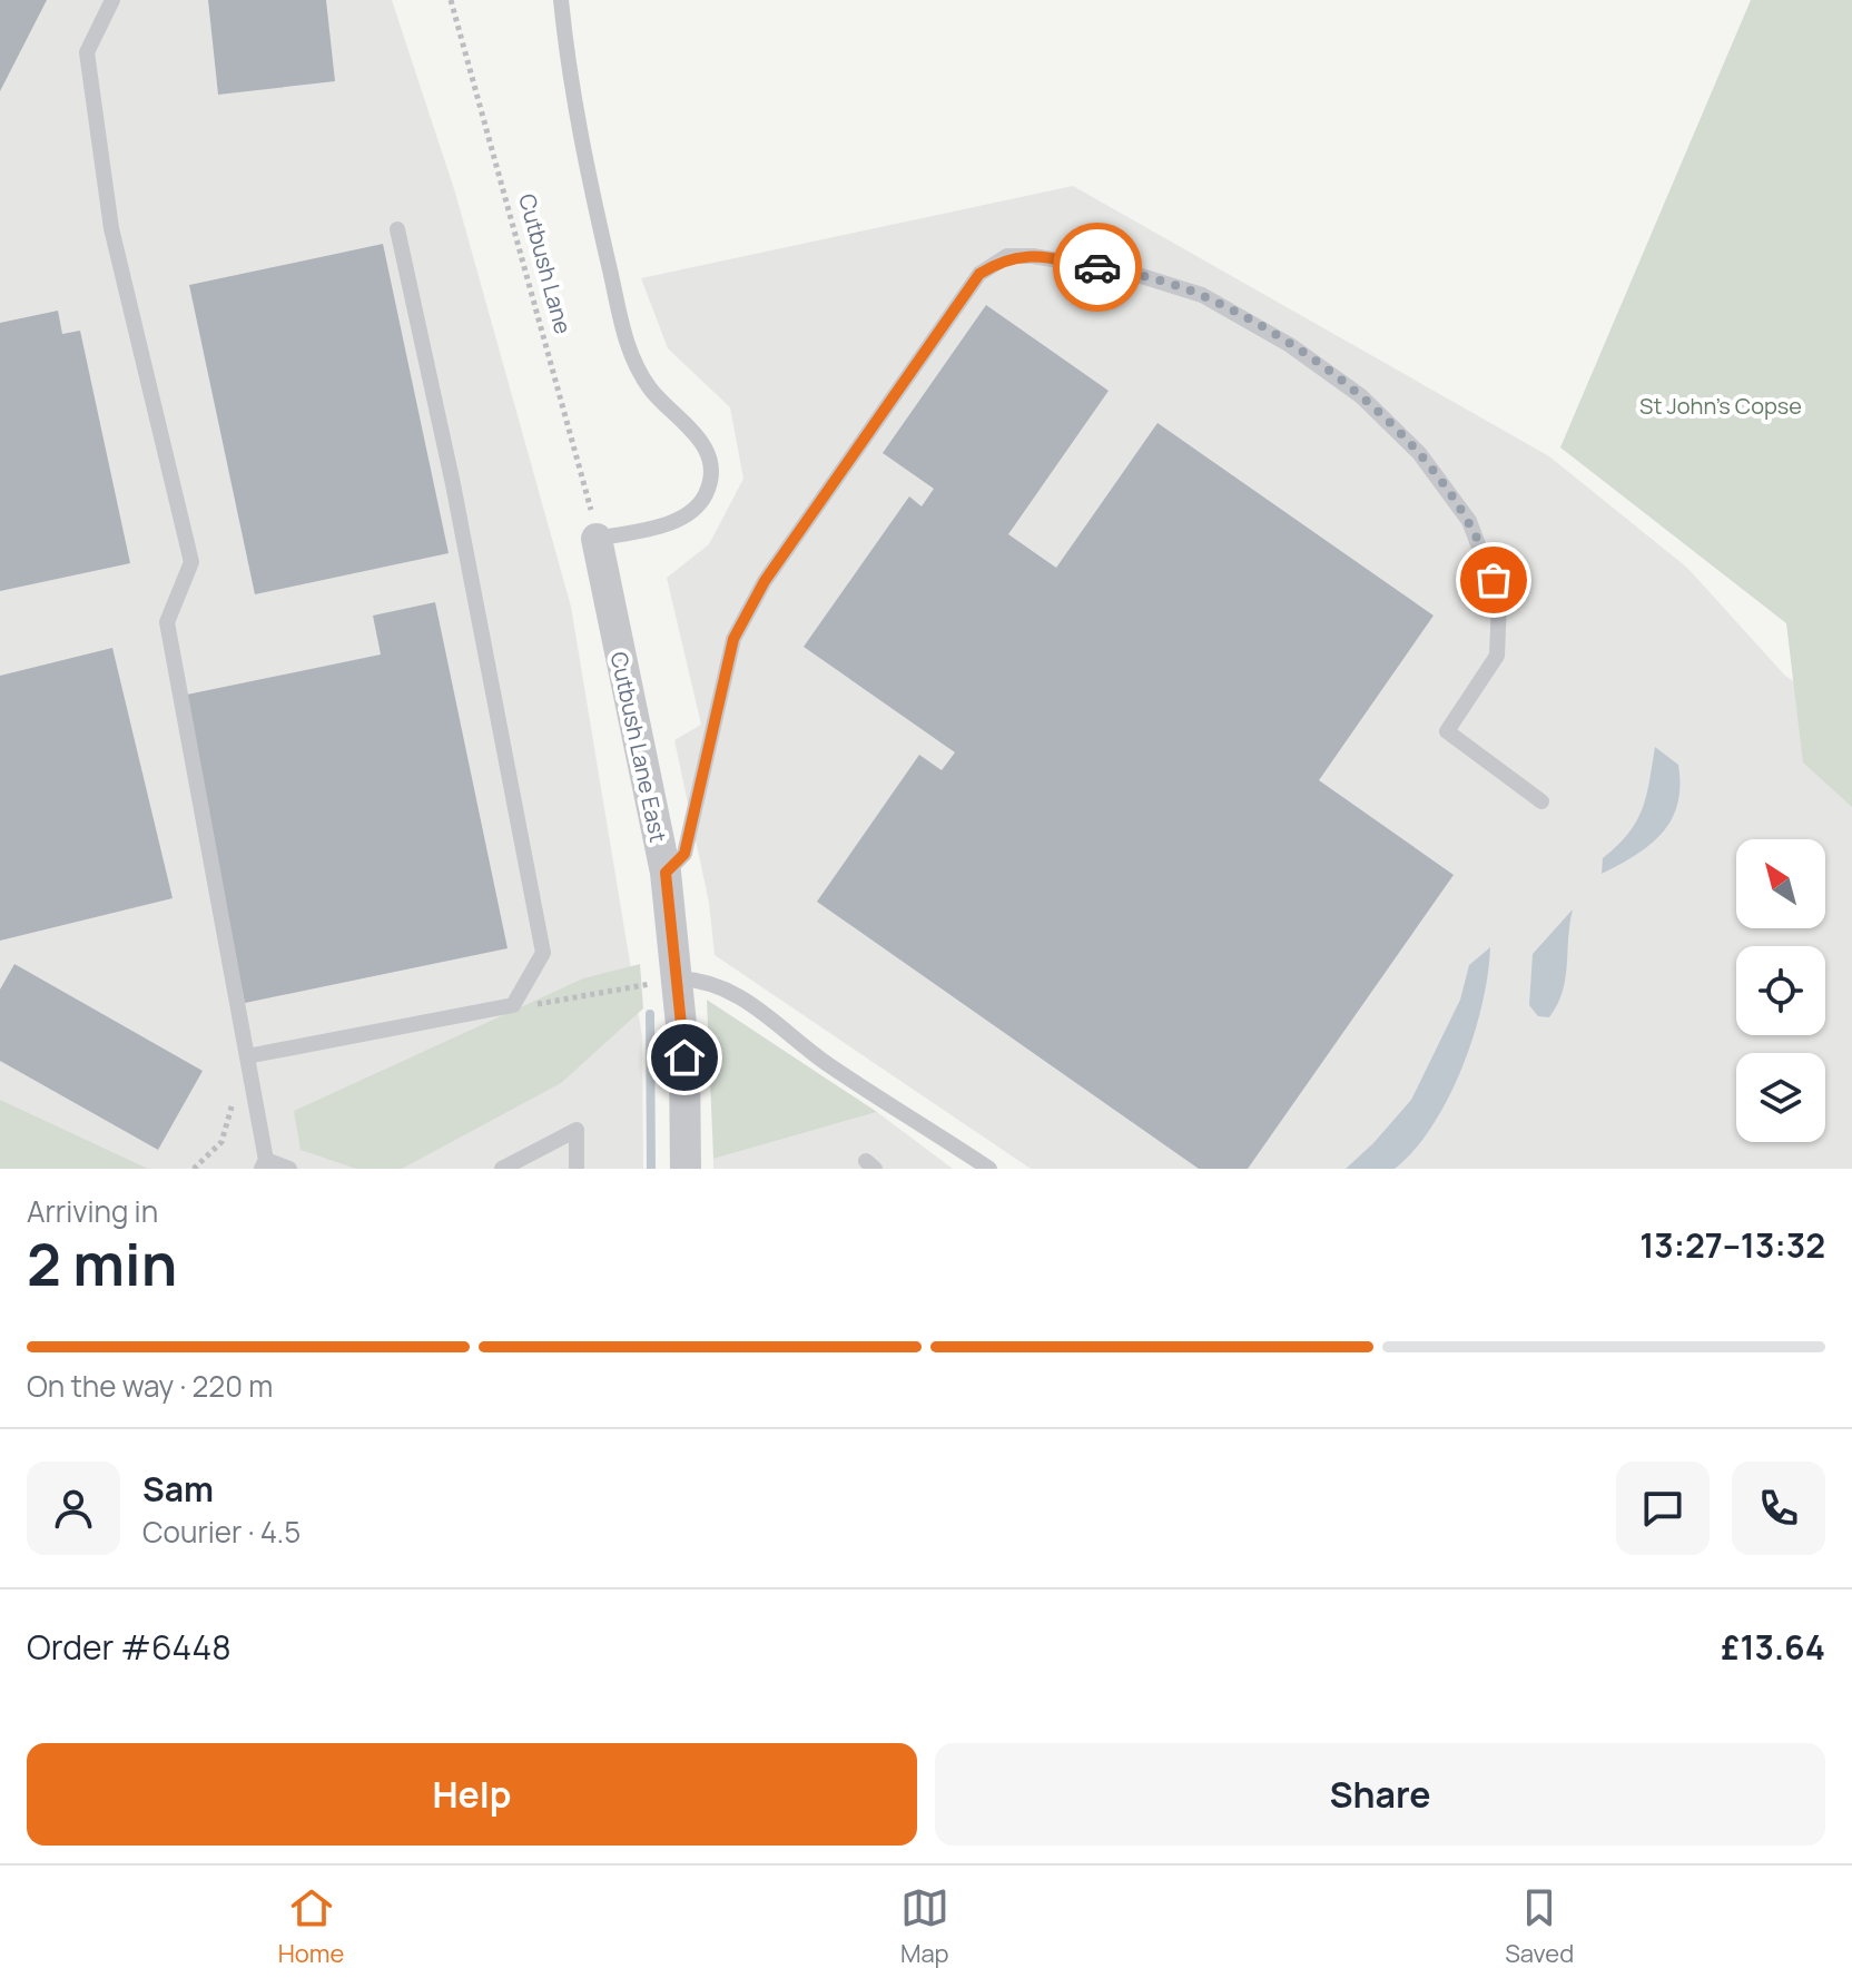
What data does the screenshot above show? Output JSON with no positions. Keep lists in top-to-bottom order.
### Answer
{
  "streets": {
    "street": ["Cutbush Lane East"],
    "path": ["Cutbush Lane"]
  },
  "crossings": [
    ["Cutbush Lane", "Cutbush Lane East"]
  ],
  "parks": ["St John's Copse"],
  "north": "top left",
  "page": {
    "heading": ["2 min", "Arriving in", "13:27–13:32"],
    "panel": [
      "Sam",
      "Courier · 4.5",
      "Order #6448",
      "£13.64"
    ],
    "bar": "On the way · 220 m",
    "buttons": ["Help", "Share"],
    "tabs": ["Home", "Map", "Saved"]
  }
}
